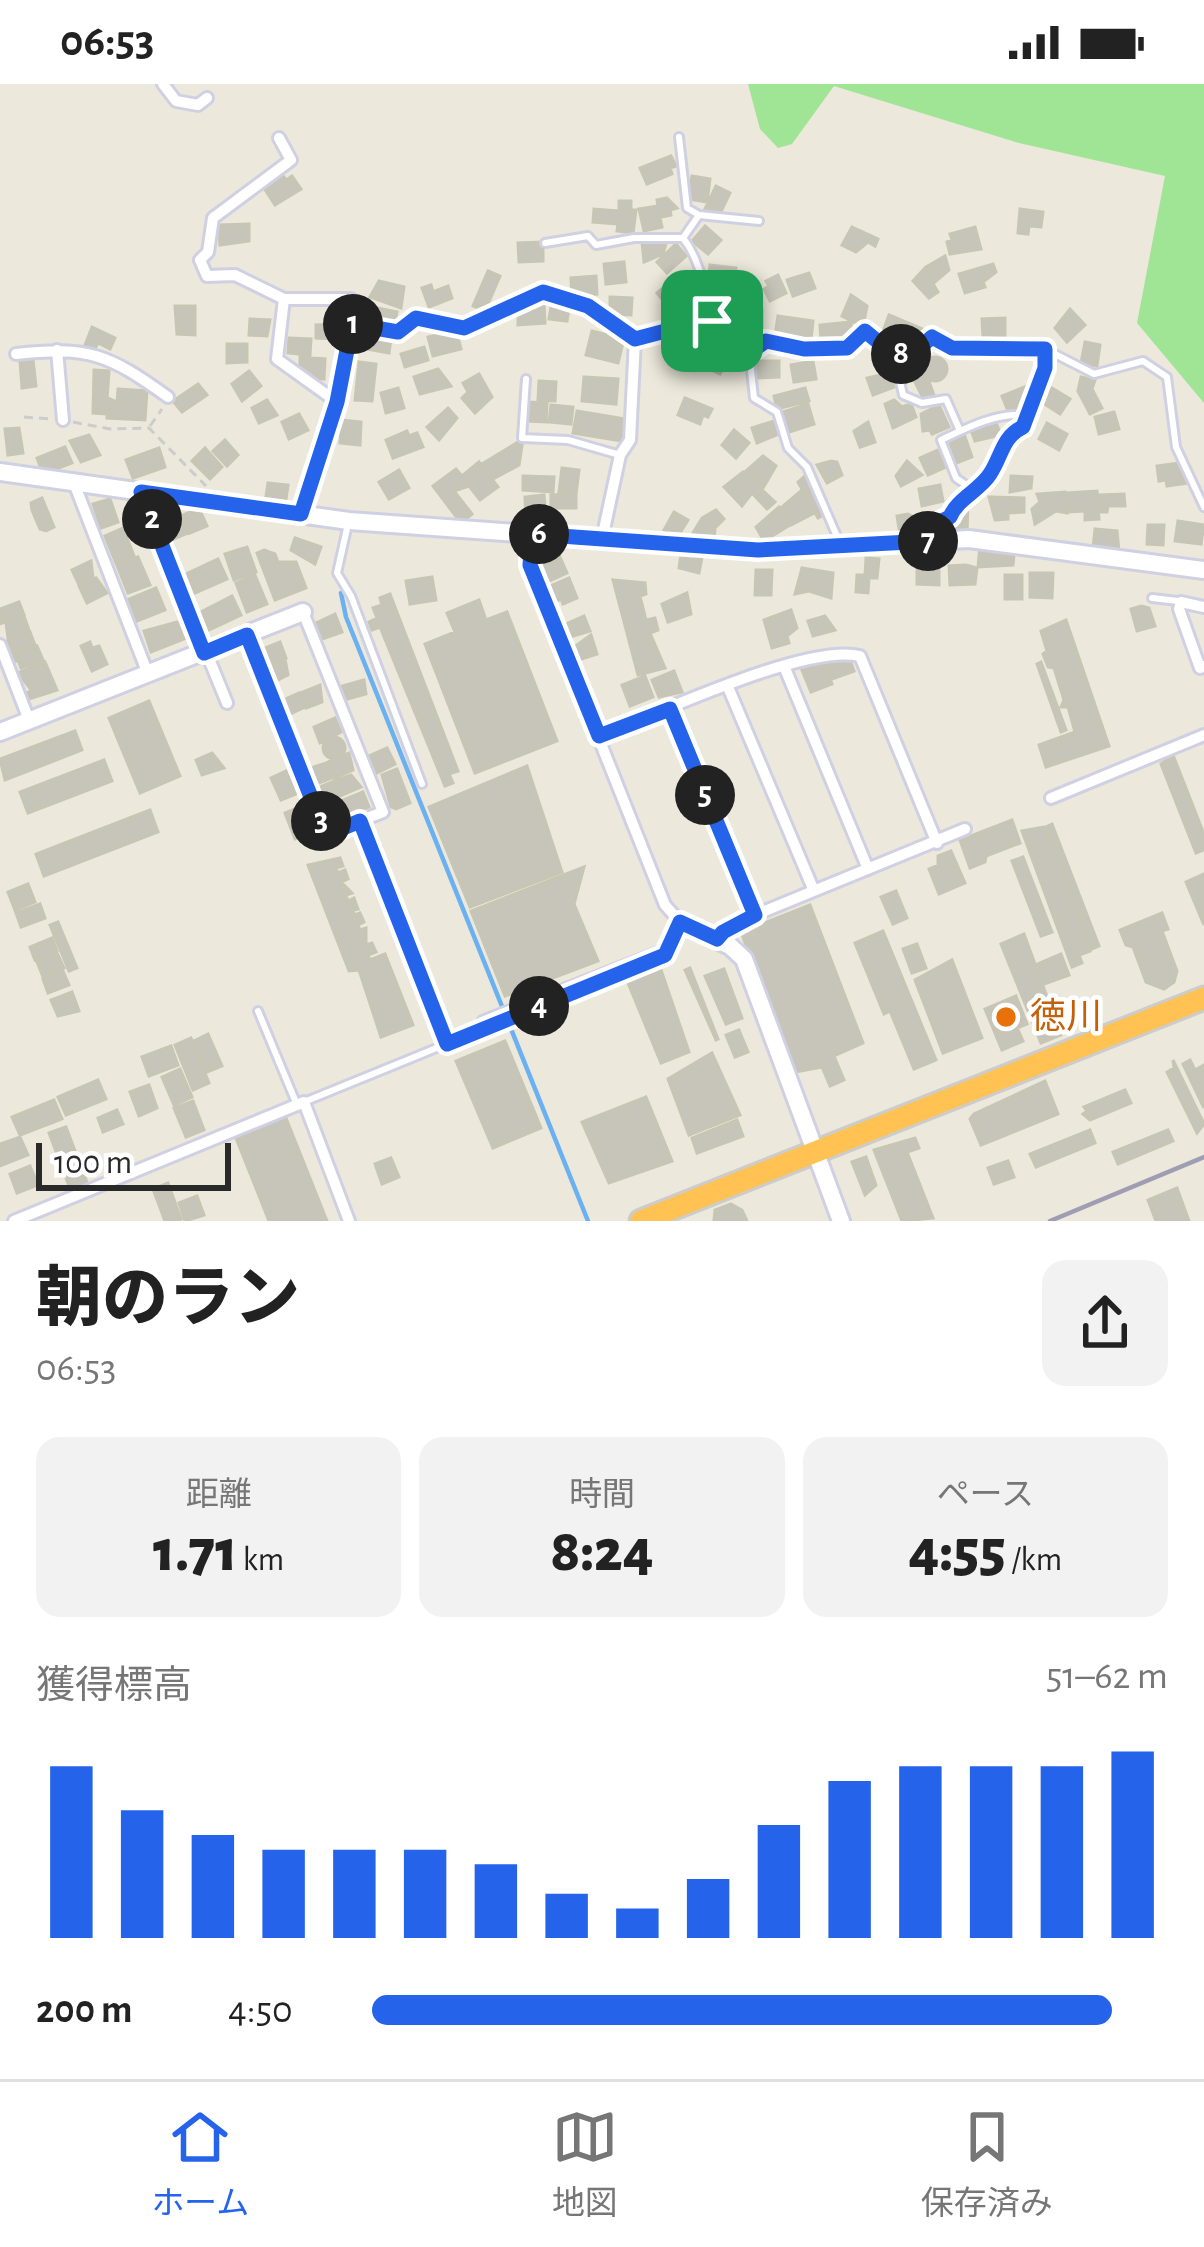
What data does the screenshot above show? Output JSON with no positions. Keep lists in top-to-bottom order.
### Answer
{
  "places": ["徳川"],
  "scale_bar": "100 m",
  "page": {
    "status": "06:53",
    "pins": [
      "1",
      "8",
      "2",
      "6",
      "7",
      "5",
      "3",
      "4"
    ],
    "scale": "100 m",
    "heading": ["朝のラン", "06:53"],
    "stats": [
      ["距離", "1.71 km"],
      ["時間", "8:24"],
      ["ペース", "4:55 /km"]
    ],
    "chart": ["獲得標高", "51–62 m"],
    "list": [
      {
        "name": "200 m",
        "note": "4:50"
      }
    ],
    "tabs": ["ホーム", "地図", "保存済み"]
  }
}
